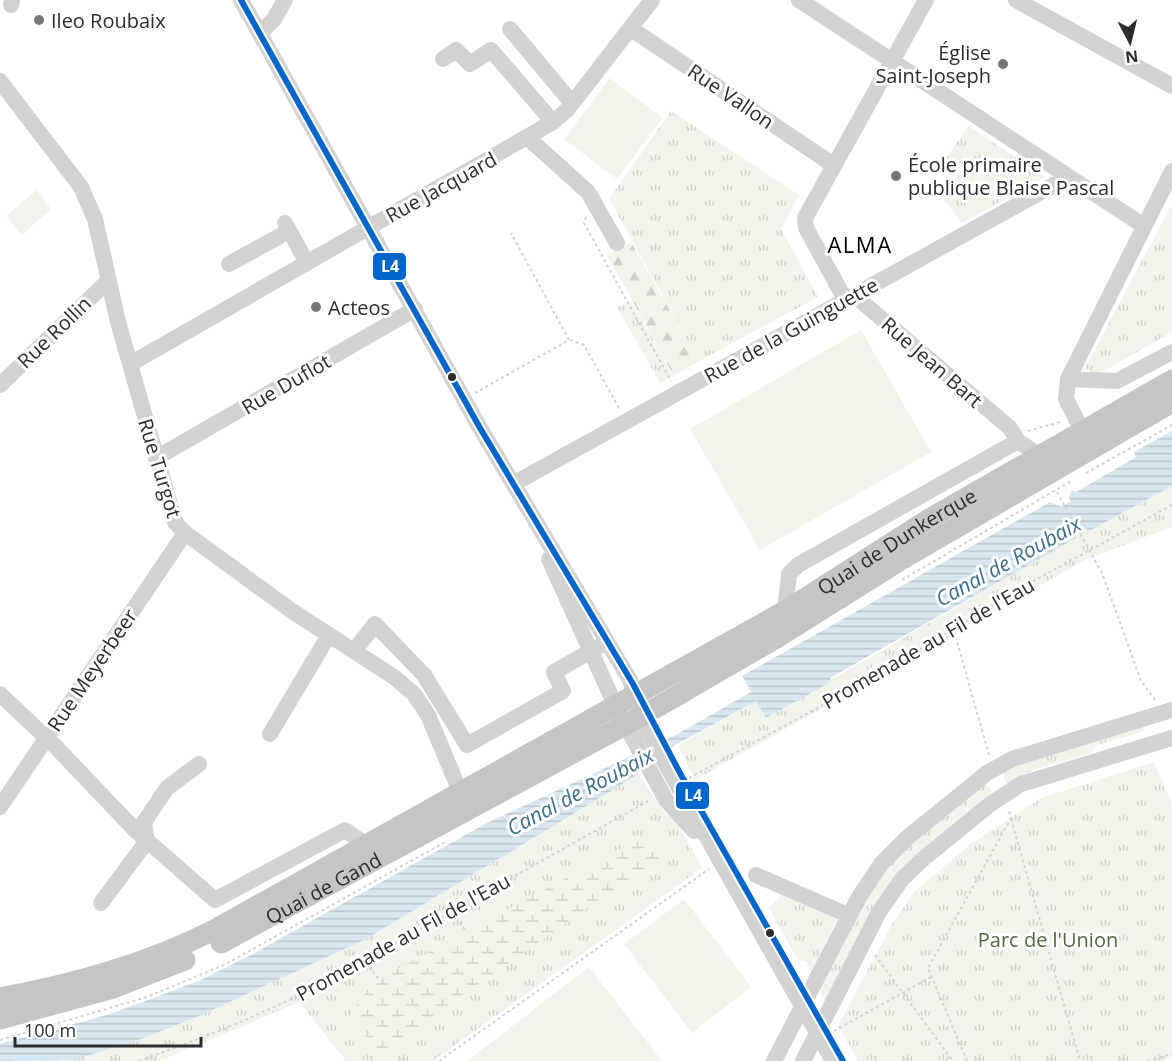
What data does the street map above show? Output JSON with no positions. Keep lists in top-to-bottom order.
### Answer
{
  "streets": {
    "main road": ["Quai de Dunkerque", "Quai de Gand"],
    "street": [
      "Rue Vallon",
      "Rue Jacquard",
      "Rue de la Guinguette",
      "Rue Rollin",
      "Rue Jean Bart",
      "Rue Duflot",
      "Rue Turgot",
      "Rue Meyerbeer"
    ],
    "path": ["Promenade au Fil de l'Eau"]
  },
  "crossings": [
    ["Rue Vallon", "Rue Jacquard"],
    ["Rue Jacquard", "Rue Turgot"],
    ["Rue de la Guinguette", "Rue Jean Bart"],
    ["Rue Rollin", "Rue Turgot"],
    ["Rue Jean Bart", "Quai de Dunkerque"],
    ["Rue Duflot", "Rue Turgot"],
    ["Rue Turgot", "Rue Meyerbeer"],
    ["Rue Turgot", "Quai de Gand"],
    ["Quai de Dunkerque", "Quai de Gand"]
  ],
  "districts": ["ALMA"],
  "water": ["Canal de Roubaix"],
  "parks": ["Parc de l'Union"],
  "places": [
    "Ileo Roubaix",
    "Église Saint-Joseph",
    "École primaire publique Blaise Pascal",
    "Acteos"
  ],
  "lines": ["transit line L4"],
  "scale_bar": "100 m",
  "north": "bottom"
}
